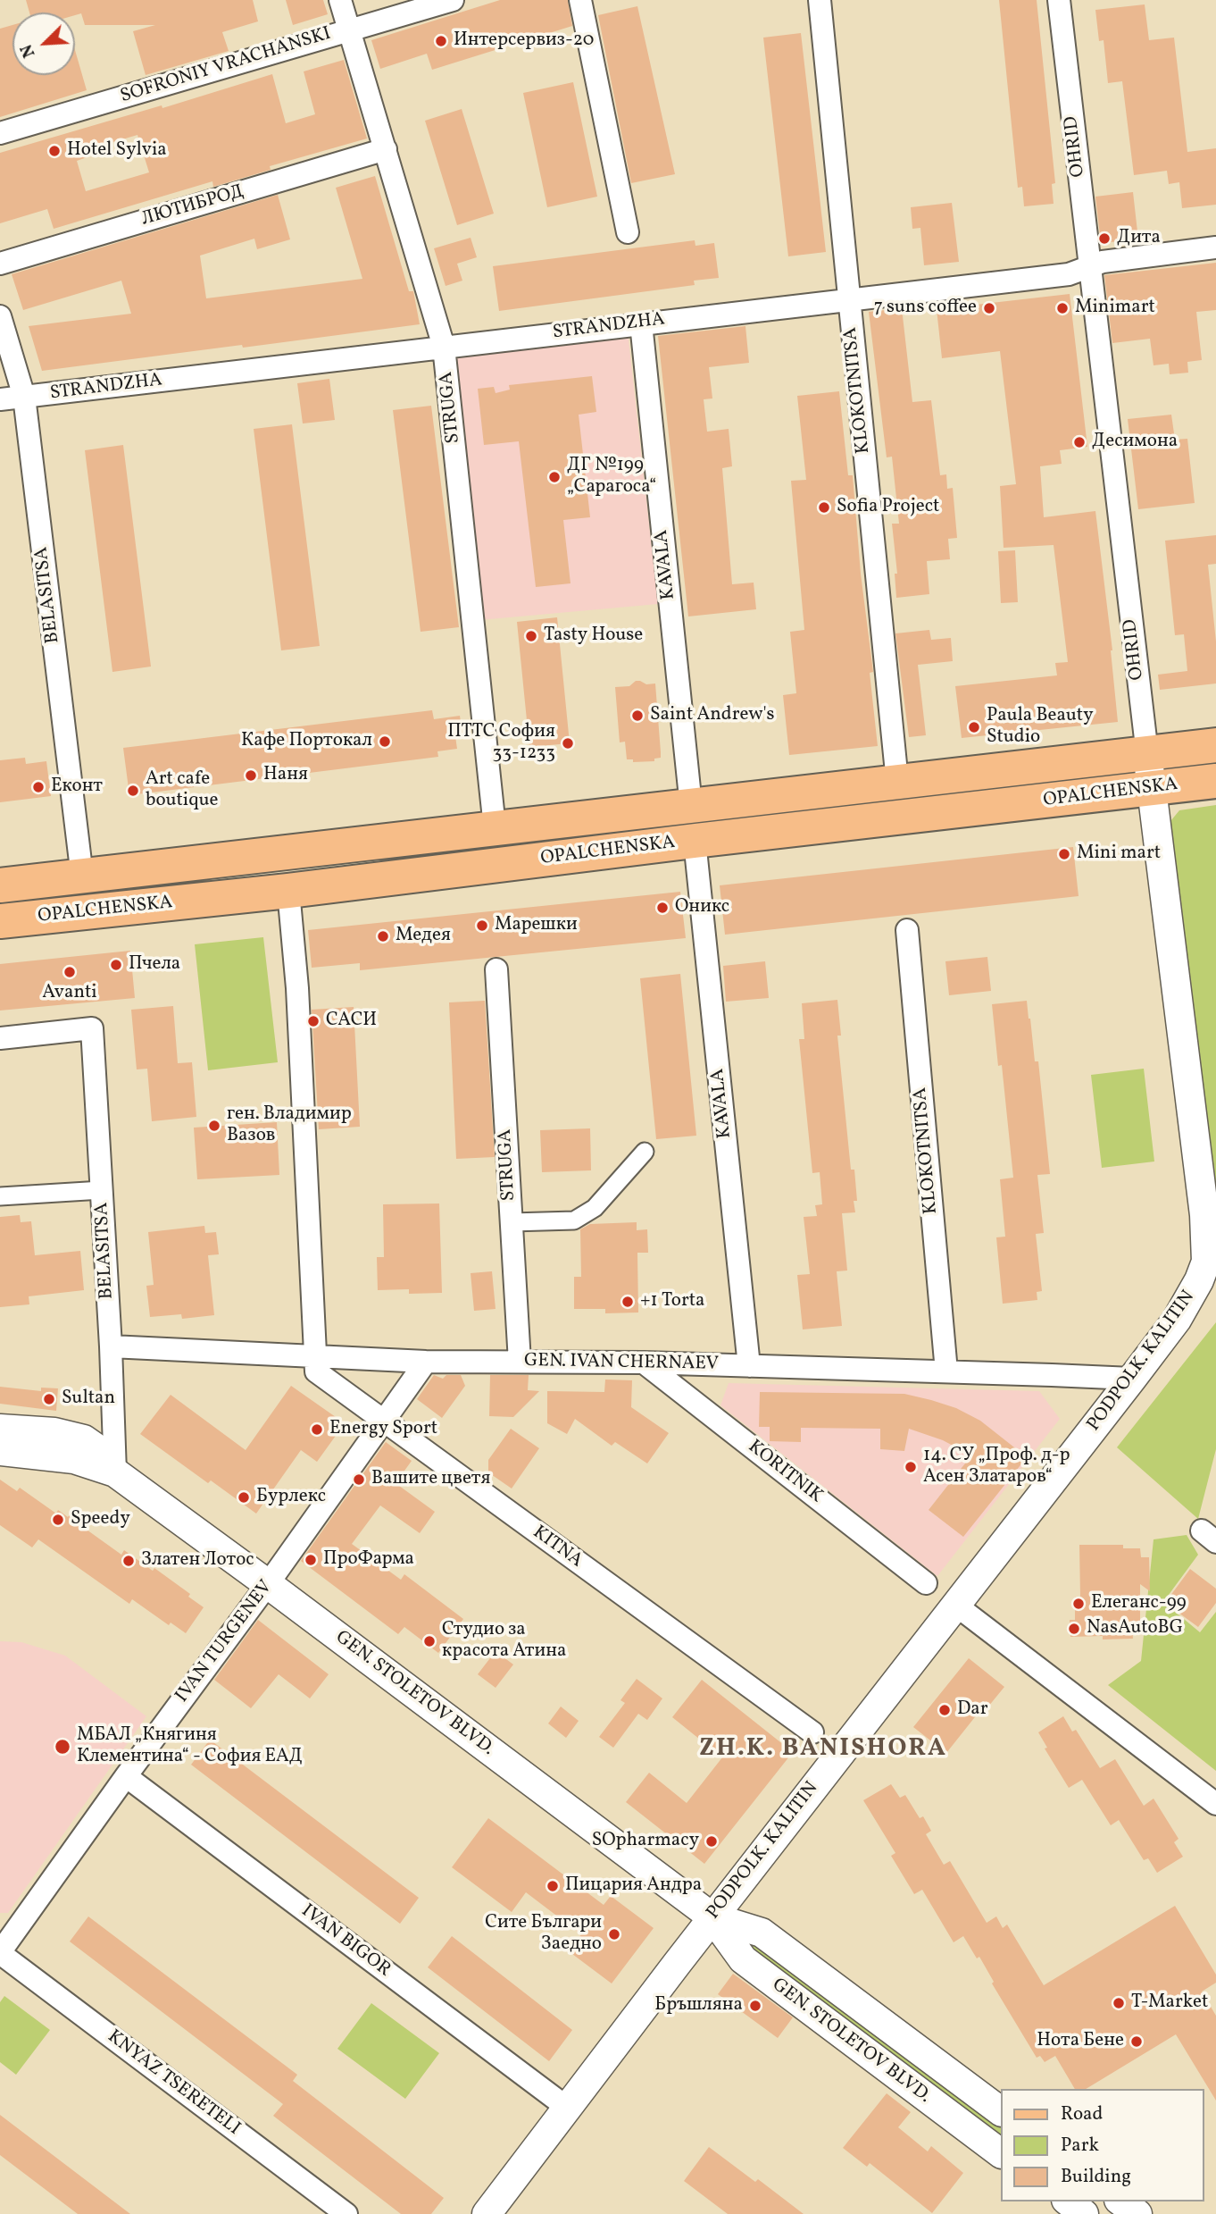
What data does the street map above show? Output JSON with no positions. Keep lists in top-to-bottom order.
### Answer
{
  "streets": {
    "main road": ["OPALCHENSKA"],
    "street": [
      "SOFRONIY VRACHANSKI",
      "OHRID",
      "ЛЮТИБРОД",
      "STRANDZHA",
      "KLOKOTNITSA",
      "STRUGA",
      "KAVALA",
      "BELASITSA",
      "PODPOLK. KALITIN",
      "GEN. IVAN CHERNAEV",
      "KORITNIK",
      "KITNA",
      "IVAN TURGENEV",
      "GEN. STOLETOV BLVD.",
      "IVAN BIGOR",
      "KNYAZ TSERETELI"
    ]
  },
  "crossings": [
    ["SOFRONIY VRACHANSKI", "STRUGA"],
    ["OHRID", "STRANDZHA"],
    ["OHRID", "OPALCHENSKA"],
    ["OHRID", "PODPOLK. KALITIN"],
    ["ЛЮТИБРОД", "STRUGA"],
    ["STRANDZHA", "KLOKOTNITSA"],
    ["STRANDZHA", "STRUGA"],
    ["STRANDZHA", "KAVALA"],
    ["STRANDZHA", "BELASITSA"],
    ["KLOKOTNITSA", "OPALCHENSKA"],
    ["KLOKOTNITSA", "GEN. IVAN CHERNAEV"],
    ["STRUGA", "OPALCHENSKA"],
    ["STRUGA", "GEN. IVAN CHERNAEV"],
    ["KAVALA", "OPALCHENSKA"],
    ["KAVALA", "GEN. IVAN CHERNAEV"],
    ["BELASITSA", "OPALCHENSKA"],
    ["BELASITSA", "GEN. IVAN CHERNAEV"],
    ["BELASITSA", "GEN. STOLETOV BLVD."],
    ["PODPOLK. KALITIN", "GEN. IVAN CHERNAEV"],
    ["PODPOLK. KALITIN", "GEN. STOLETOV BLVD."],
    ["PODPOLK. KALITIN", "IVAN BIGOR"],
    ["GEN. IVAN CHERNAEV", "KORITNIK"],
    ["GEN. IVAN CHERNAEV", "KITNA"],
    ["GEN. IVAN CHERNAEV", "IVAN TURGENEV"],
    ["KITNA", "IVAN TURGENEV"],
    ["IVAN TURGENEV", "GEN. STOLETOV BLVD."],
    ["IVAN TURGENEV", "IVAN BIGOR"],
    ["IVAN TURGENEV", "KNYAZ TSERETELI"]
  ],
  "districts": ["ZH.K. BANISHORA"],
  "places": [
    "Интерсервиз-20",
    "Hotel Sylvia",
    "Дита",
    "7 suns coffee",
    "Minimart",
    "Десимона",
    "ДГ №199 „Сарагоса“",
    "Sofia Project",
    "Tasty House",
    "Saint Andrew's",
    "Paula Beauty Studio",
    "Кафе Портокал",
    "ПТТС София 33-1233",
    "Наня",
    "Еконт",
    "Art cafe boutique",
    "Mini mart",
    "Оникс",
    "Марешки",
    "Медея",
    "Пчела",
    "Avanti",
    "САСИ",
    "ген. Владимир Вазов",
    "+1 Torta",
    "Sultan",
    "Energy Sport",
    "14. СУ „Проф. д-р Асен Златаров“",
    "Вашите цветя",
    "Бурлекс",
    "Speedy",
    "ПроФарма",
    "Златен Лотос",
    "Елеганс-99",
    "NasAutoBG",
    "Студио за красота Атина",
    "Dar",
    "МБАЛ „Княгиня Клементина“ - София ЕАД",
    "SOpharmacy",
    "Пицария Андра",
    "Сите Българи Заедно",
    "T-Market",
    "Бръшляна",
    "Нота Бене"
  ],
  "legend": ["Road", "Park", "Building"],
  "north": "bottom left"
}
